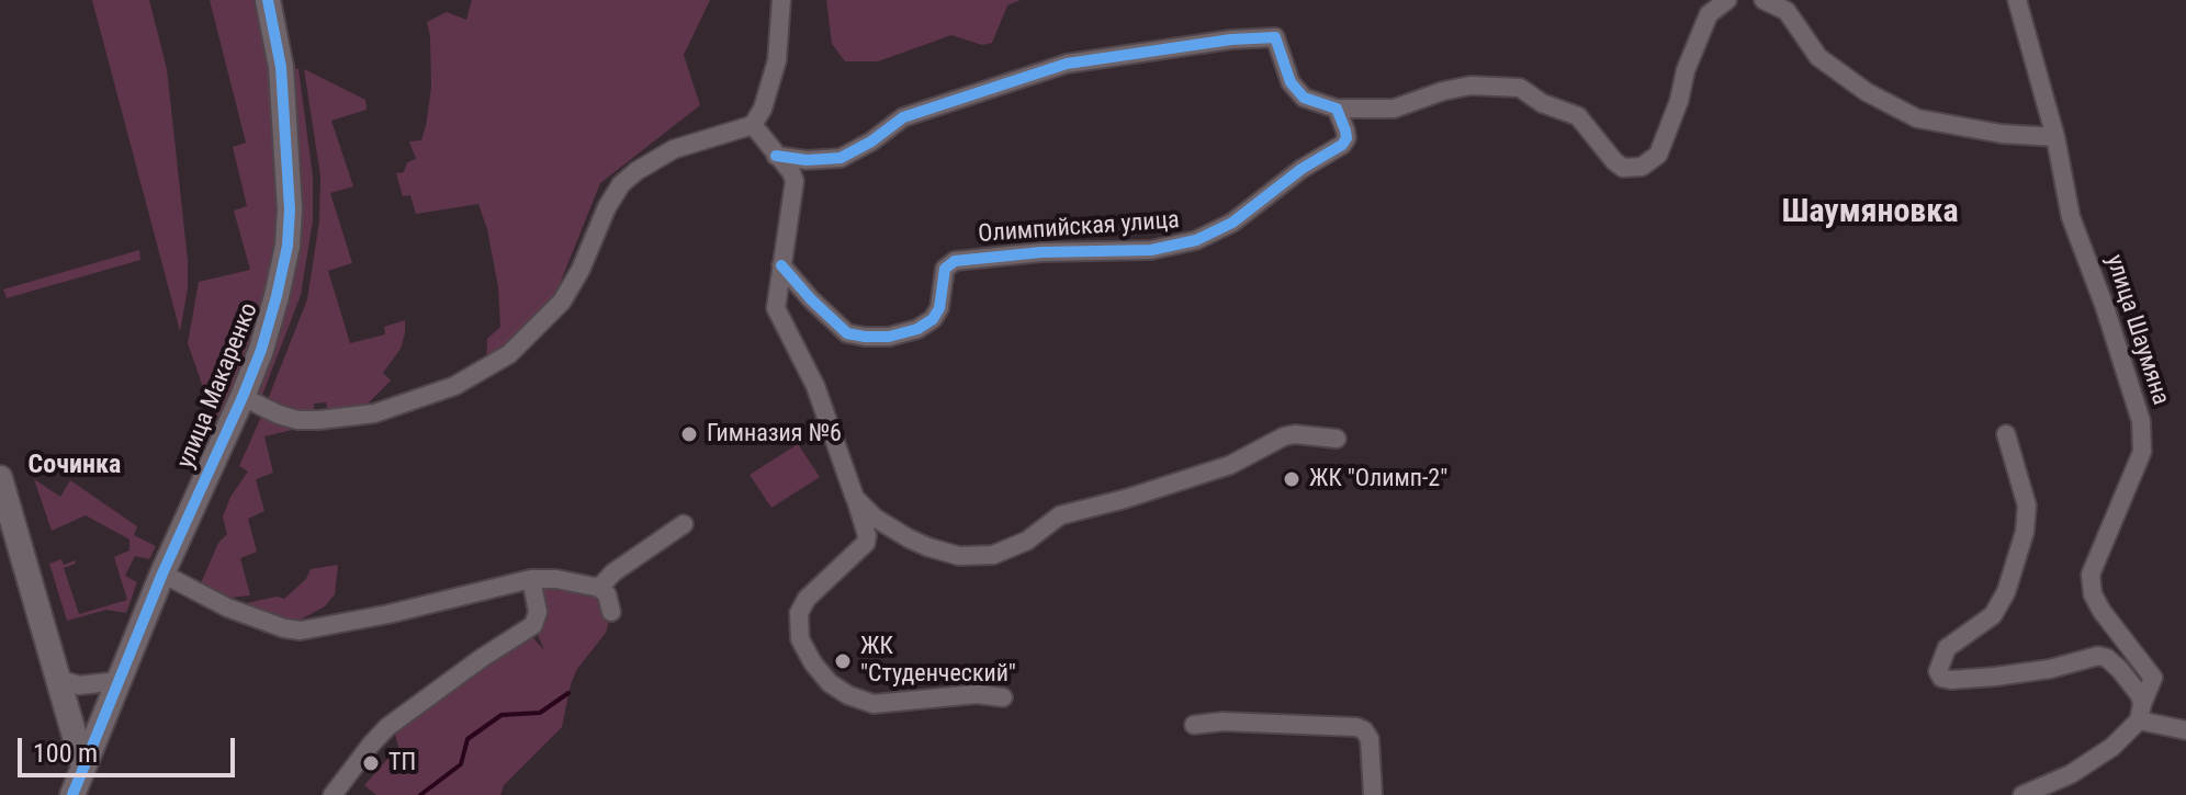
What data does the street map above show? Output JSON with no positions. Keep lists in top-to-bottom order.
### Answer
{
  "streets": {
    "street": ["Олимпийская улица", "улица Шаумяна", "улица Макаренко"]
  },
  "districts": ["Шаумяновка", "Сочинка"],
  "places": [
    "Гимназия №6",
    "ЖК \"Олимп-2\"",
    "ЖК \"Студенческий\"",
    "ТП"
  ],
  "scale_bar": "100 m"
}
